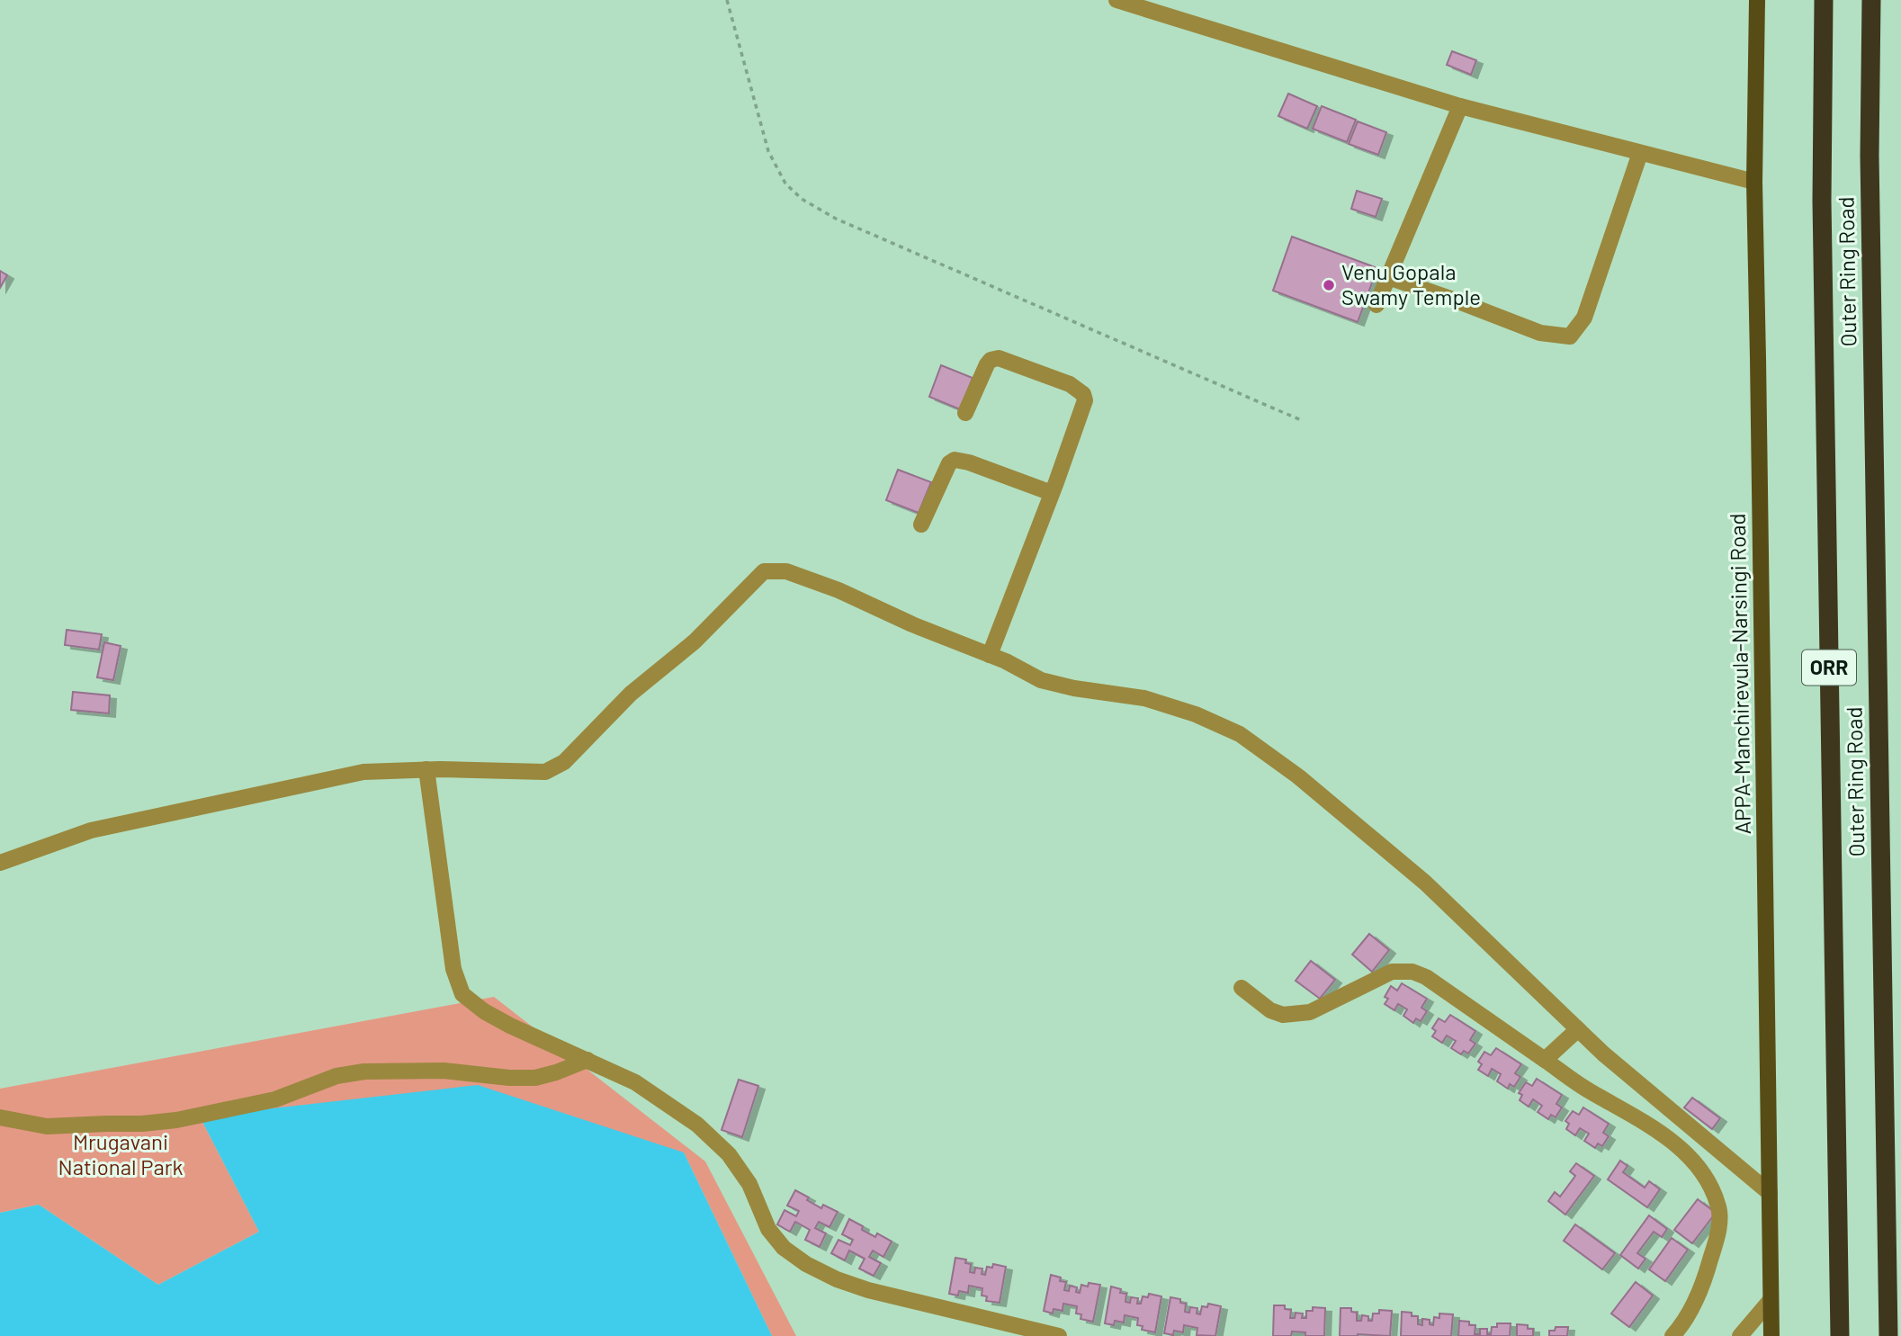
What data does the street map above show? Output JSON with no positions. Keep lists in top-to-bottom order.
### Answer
{
  "streets": {
    "highway": ["Outer Ring Road", "ORR"],
    "main road": ["APPA-Manchirevula-Narsingi Road"]
  },
  "parks": ["Mrugavani National Park"],
  "places": ["Venu Gopala Swamy Temple"]
}
